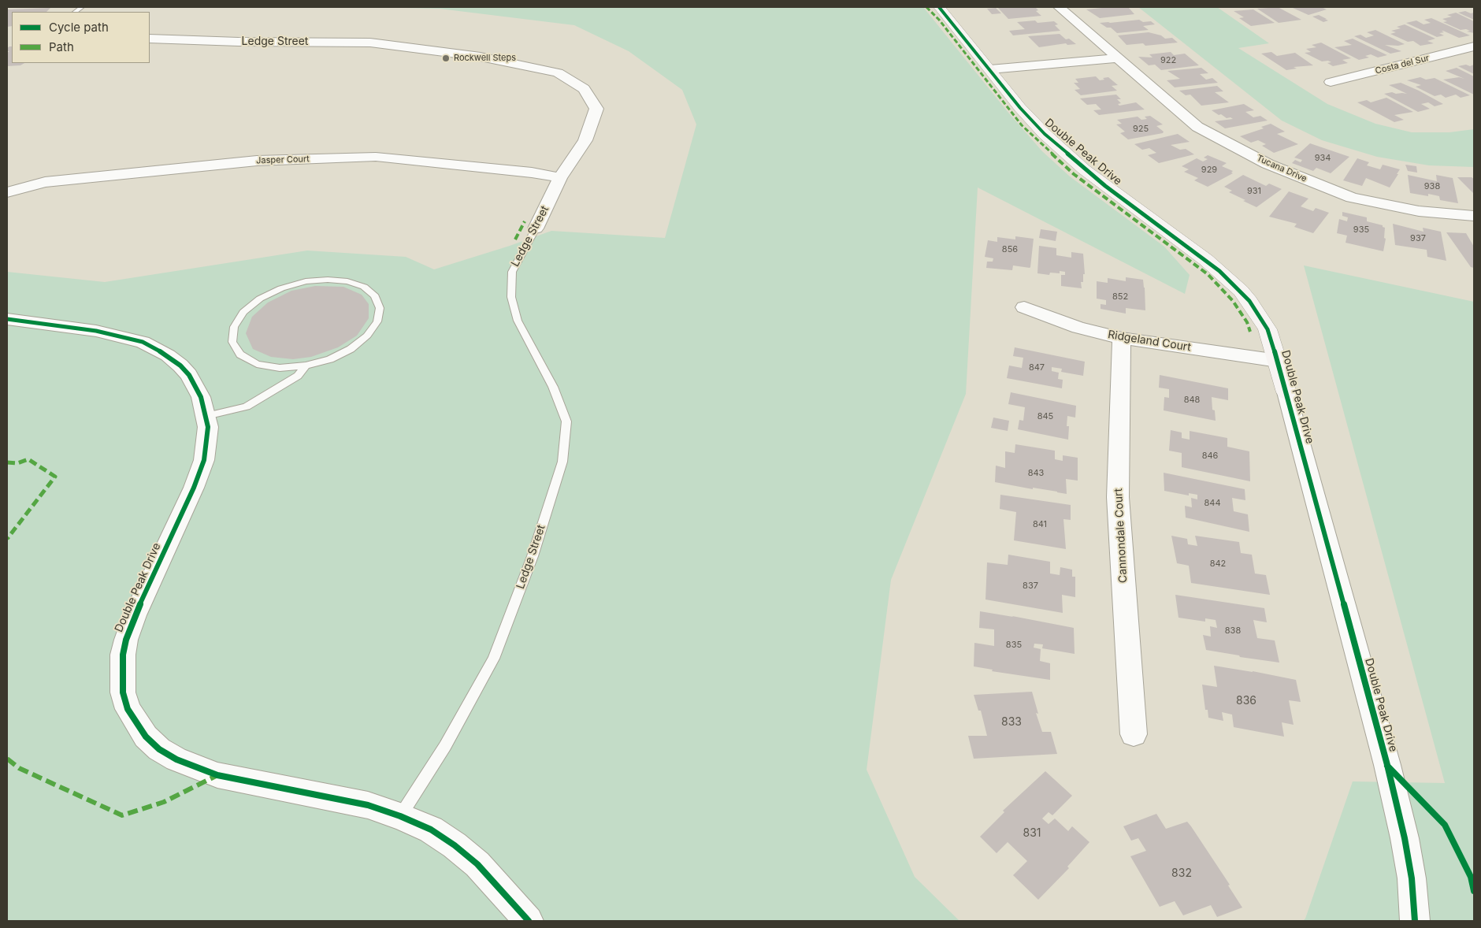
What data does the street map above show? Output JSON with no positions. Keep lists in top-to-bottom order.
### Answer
{
  "streets": {
    "street": [
      "Ledge Street",
      "Costa del Sur",
      "Double Peak Drive",
      "Jasper Court",
      "Tucana Drive",
      "Ridgeland Court",
      "Cannondale Court"
    ]
  },
  "crossings": [
    ["Ledge Street", "Double Peak Drive"],
    ["Ledge Street", "Jasper Court"],
    ["Double Peak Drive", "Ridgeland Court"],
    ["Ridgeland Court", "Cannondale Court"]
  ],
  "places": ["Rockwell Steps"],
  "house_numbers": [
    "922",
    "925",
    "934",
    "929",
    "938",
    "931",
    "935",
    "937",
    "856",
    "852",
    "847",
    "848",
    "845",
    "846",
    "843",
    "844",
    "841",
    "842",
    "837",
    "838",
    "835",
    "836",
    "833",
    "831",
    "832"
  ],
  "legend": ["Cycle path", "Path"]
}
